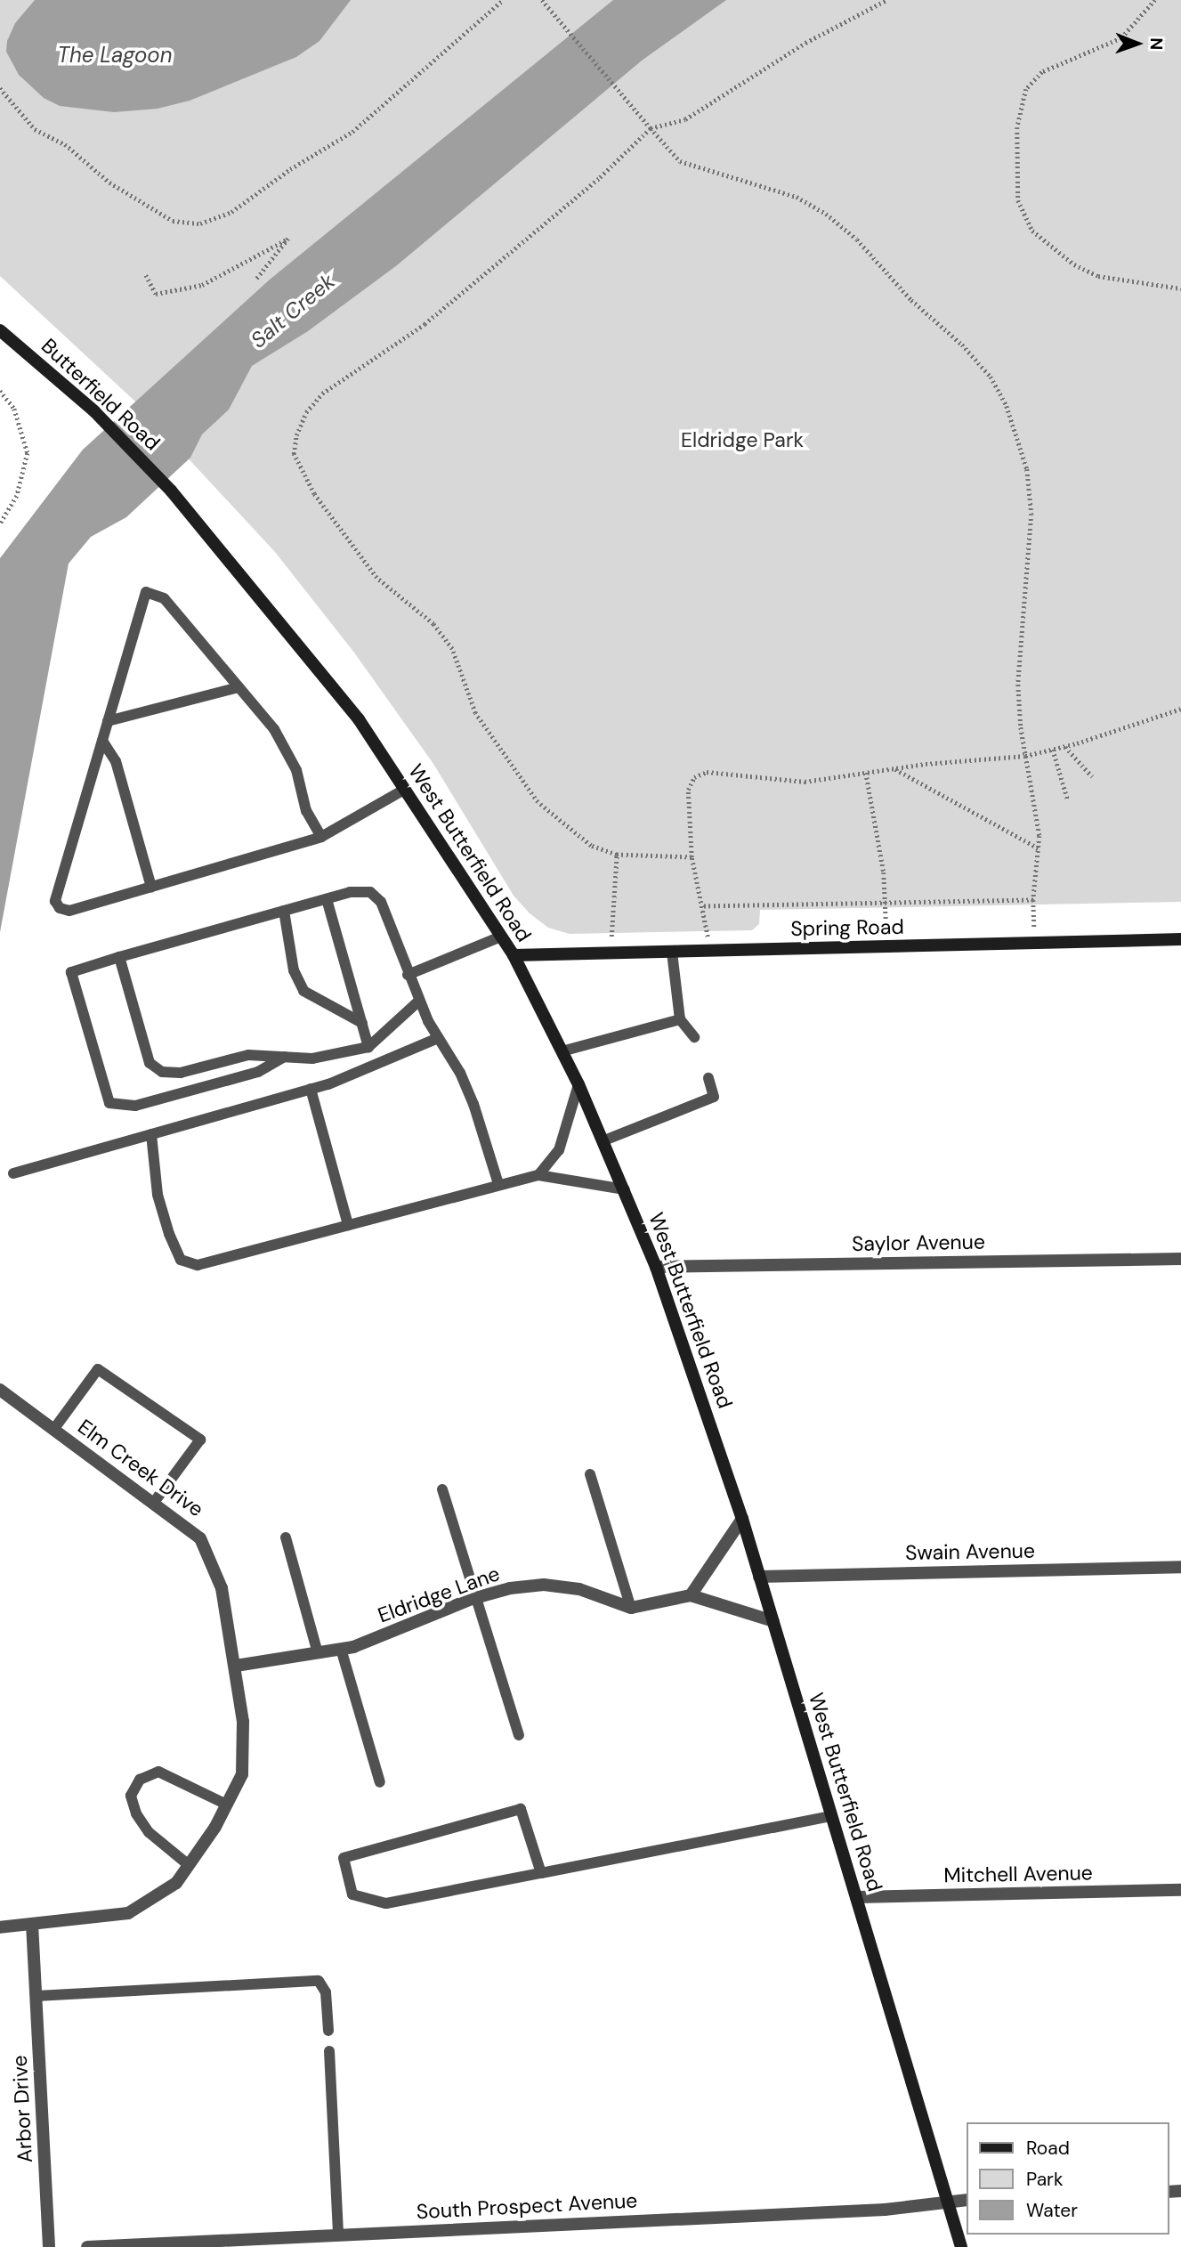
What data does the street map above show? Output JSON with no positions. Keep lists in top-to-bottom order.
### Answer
{
  "streets": {
    "main road": ["Butterfield Road", "West Butterfield Road", "Spring Road"],
    "street": [
      "Saylor Avenue",
      "Elm Creek Drive",
      "Swain Avenue",
      "Eldridge Lane",
      "Mitchell Avenue",
      "Arbor Drive",
      "South Prospect Avenue"
    ]
  },
  "crossings": [
    ["Butterfield Road", "West Butterfield Road"],
    ["West Butterfield Road", "Spring Road"],
    ["West Butterfield Road", "Saylor Avenue"],
    ["West Butterfield Road", "Swain Avenue"],
    ["West Butterfield Road", "Mitchell Avenue"],
    ["West Butterfield Road", "South Prospect Avenue"],
    ["Elm Creek Drive", "Eldridge Lane"],
    ["Elm Creek Drive", "Arbor Drive"]
  ],
  "water": ["The Lagoon", "Salt Creek"],
  "parks": ["Eldridge Park"],
  "legend": ["Road", "Park", "Water"],
  "north": "right"
}
